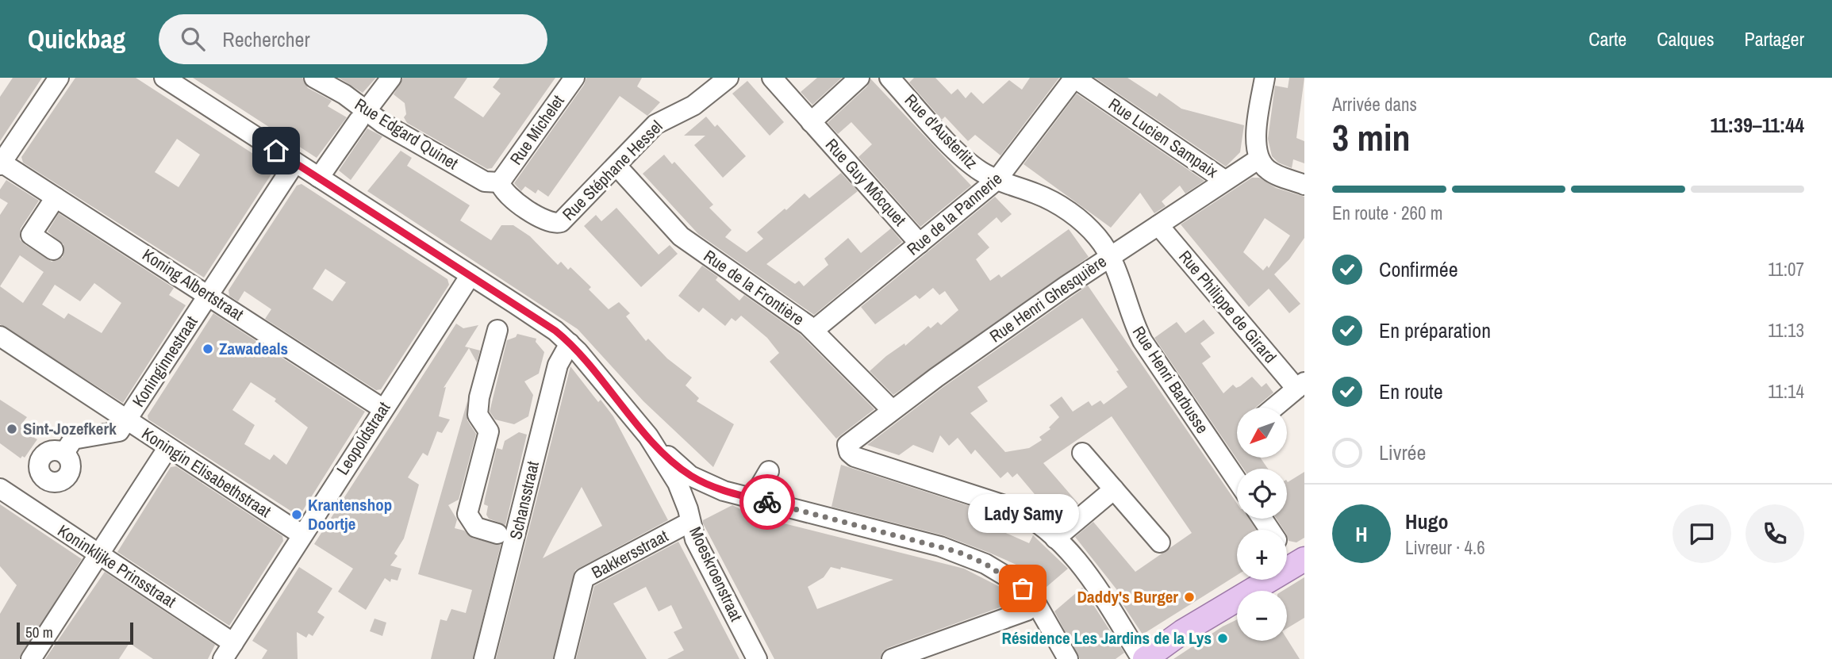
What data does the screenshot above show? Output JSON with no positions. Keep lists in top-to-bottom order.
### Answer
{
  "streets": {
    "street": [
      "Rue Michelet",
      "Rue d'Austerlitz",
      "Rue Edgard Quinet",
      "Rue Lucien Sampaix",
      "Rue Stéphane Hessel",
      "Rue Guy Môcquet",
      "Rue de la Pannerie",
      "Koning Albertstraat",
      "Rue de la Frontière",
      "Rue Henri Ghesquière",
      "Rue Philippe de Girard",
      "Koninginnestraat",
      "Rue Henri Barbusse",
      "Leopoldstraat",
      "Koningin Elisabethstraat",
      "Schansstraat",
      "Bakkersstraat",
      "Koninklijke Prinsstraat",
      "Moeskroenstraat"
    ]
  },
  "crossings": [
    ["Rue Michelet", "Rue Edgard Quinet"],
    ["Rue Michelet", "Rue Stéphane Hessel"],
    ["Rue d'Austerlitz", "Rue de la Pannerie"],
    ["Rue d'Austerlitz", "Rue Henri Ghesquière"],
    ["Rue d'Austerlitz", "Rue Henri Barbusse"],
    ["Rue Edgard Quinet", "Rue Stéphane Hessel"],
    ["Rue Lucien Sampaix", "Rue de la Pannerie"],
    ["Rue Lucien Sampaix", "Rue Henri Ghesquière"],
    ["Rue Stéphane Hessel", "Rue de la Frontière"],
    ["Rue Guy Môcquet", "Rue de la Pannerie"],
    ["Rue de la Pannerie", "Rue de la Frontière"],
    ["Koning Albertstraat", "Koninginnestraat"],
    ["Koning Albertstraat", "Leopoldstraat"],
    ["Rue de la Frontière", "Rue Henri Ghesquière"],
    ["Rue Henri Ghesquière", "Rue Philippe de Girard"],
    ["Rue Henri Ghesquière", "Rue Henri Barbusse"],
    ["Koninginnestraat", "Koningin Elisabethstraat"],
    ["Koninginnestraat", "Moeskroenstraat"],
    ["Leopoldstraat", "Koningin Elisabethstraat"],
    ["Leopoldstraat", "Koninklijke Prinsstraat"],
    ["Leopoldstraat", "Moeskroenstraat"],
    ["Schansstraat", "Moeskroenstraat"],
    ["Bakkersstraat", "Moeskroenstraat"]
  ],
  "places": [
    "Zawadeals",
    "Sint-Jozefkerk",
    "Krantenshop Doortje",
    "Lady Samy",
    "Daddy's Burger",
    "Résidence Les Jardins de la Lys"
  ],
  "scale_bar": "50 m",
  "north": "bottom left",
  "page": {
    "header": "Quickbag",
    "search": "Rechercher",
    "nav": ["Carte", "Calques", "Partager"],
    "heading": ["3 min", "Arrivée dans", "11:39–11:44"],
    "panel": ["Hugo", "Livreur · 4.6"],
    "bar": "En route · 260 m",
    "list": [
      ["Confirmée", "11:07"],
      ["En préparation", "11:13"],
      ["En route", "11:14"],
      "Livrée"
    ],
    "map_buttons": ["+", "−"],
    "bubble": "Lady Samy",
    "round": "H",
    "scale": "50 m"
  }
}
